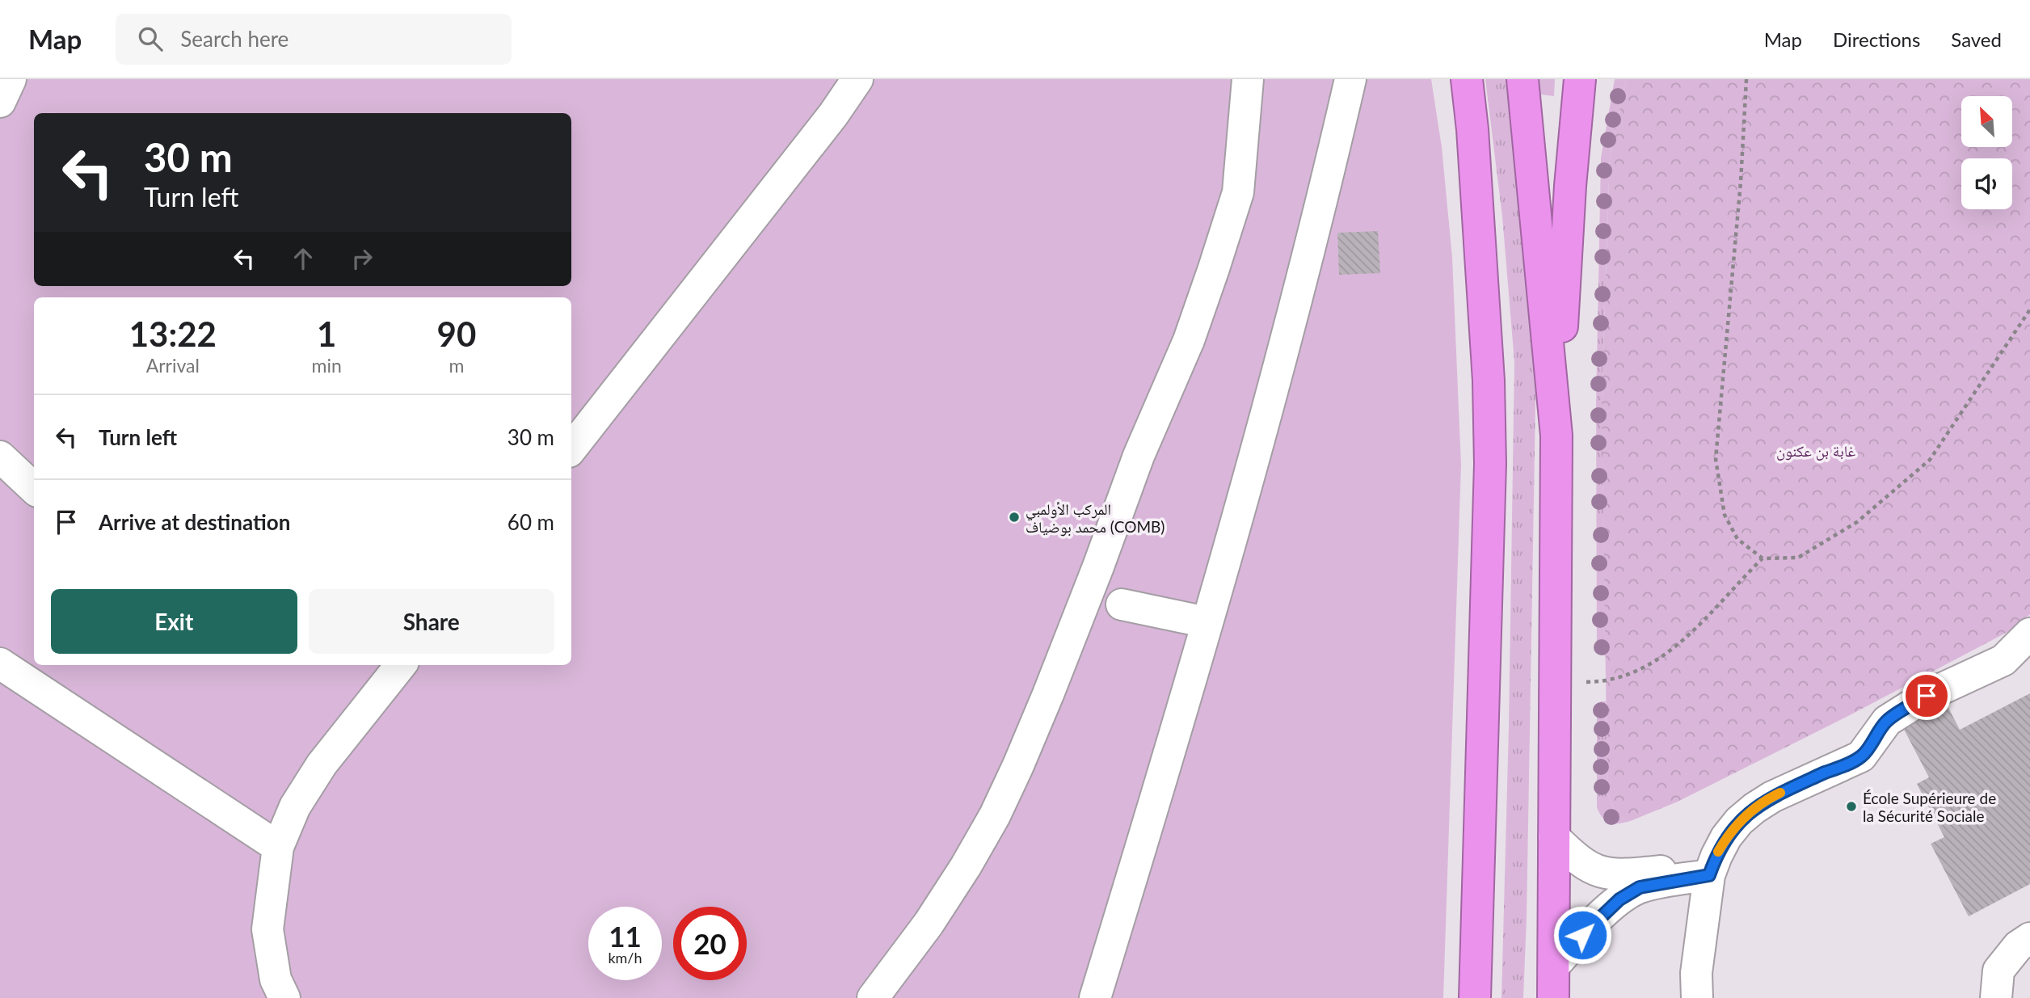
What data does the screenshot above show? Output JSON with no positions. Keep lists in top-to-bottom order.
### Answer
{
  "parks": ["غابة بن عكنون"],
  "places": ["المركب الأولمبي محمد بوضياف (COMB)", "École Supérieure de la Sécurité Sociale"],
  "north": "top left",
  "page": {
    "header": "Map",
    "search": "Search here",
    "nav": ["Map", "Directions", "Saved"],
    "turn": ["30 m", "Turn left"],
    "eta": [
      "13:22",
      "Arrival",
      "1",
      "min",
      "90",
      "m"
    ],
    "list": [
      {
        "name": "Turn left",
        "value": "30 m"
      },
      {
        "name": "Arrive at destination",
        "value": "60 m"
      }
    ],
    "buttons": ["Exit", "Share"],
    "speed": "11 km/h",
    "limit": "20"
  }
}
